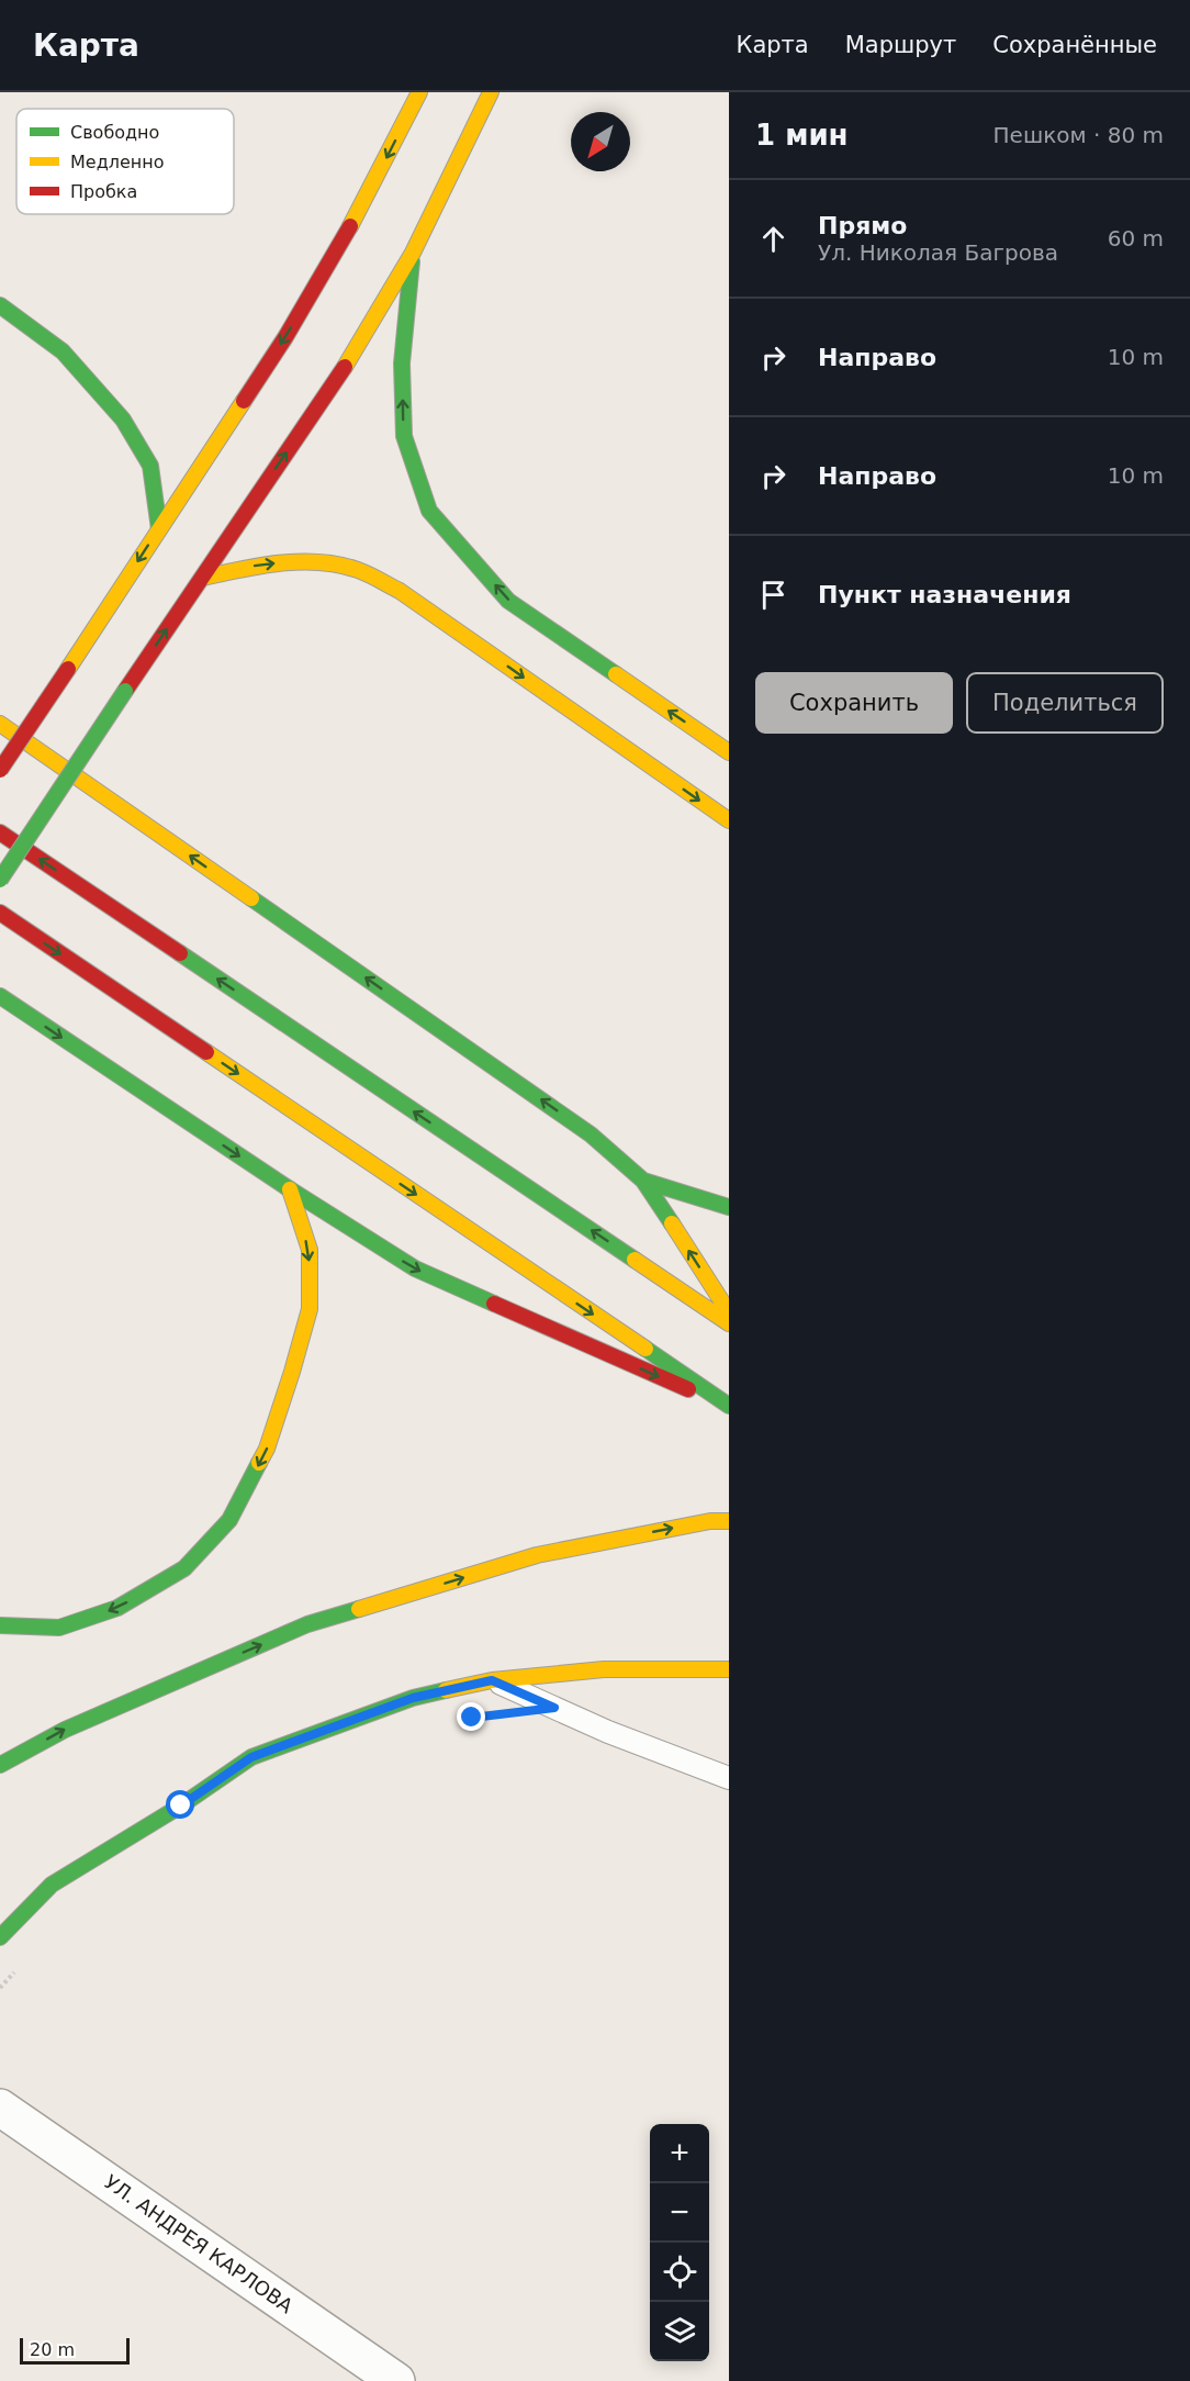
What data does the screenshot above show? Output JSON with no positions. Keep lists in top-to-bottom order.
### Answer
{
  "streets": {
    "street": ["УЛ. АНДРЕЯ КАРЛОВА"]
  },
  "legend": ["Свободно", "Медленно", "Пробка"],
  "scale_bar": "20 m",
  "north": "bottom left",
  "page": {
    "header": "Карта",
    "nav": ["Карта", "Маршрут", "Сохранённые"],
    "heading": ["1 мин", "Пешком · 80 m"],
    "list": [
      ["Прямо", "Ул. Николая Багрова", "60 m"],
      ["Направо", "10 m"],
      ["Направо", "10 m"],
      "Пункт назначения"
    ],
    "buttons": ["Сохранить", "Поделиться"],
    "map_buttons": ["+", "−"],
    "scale": "20 m"
  }
}
